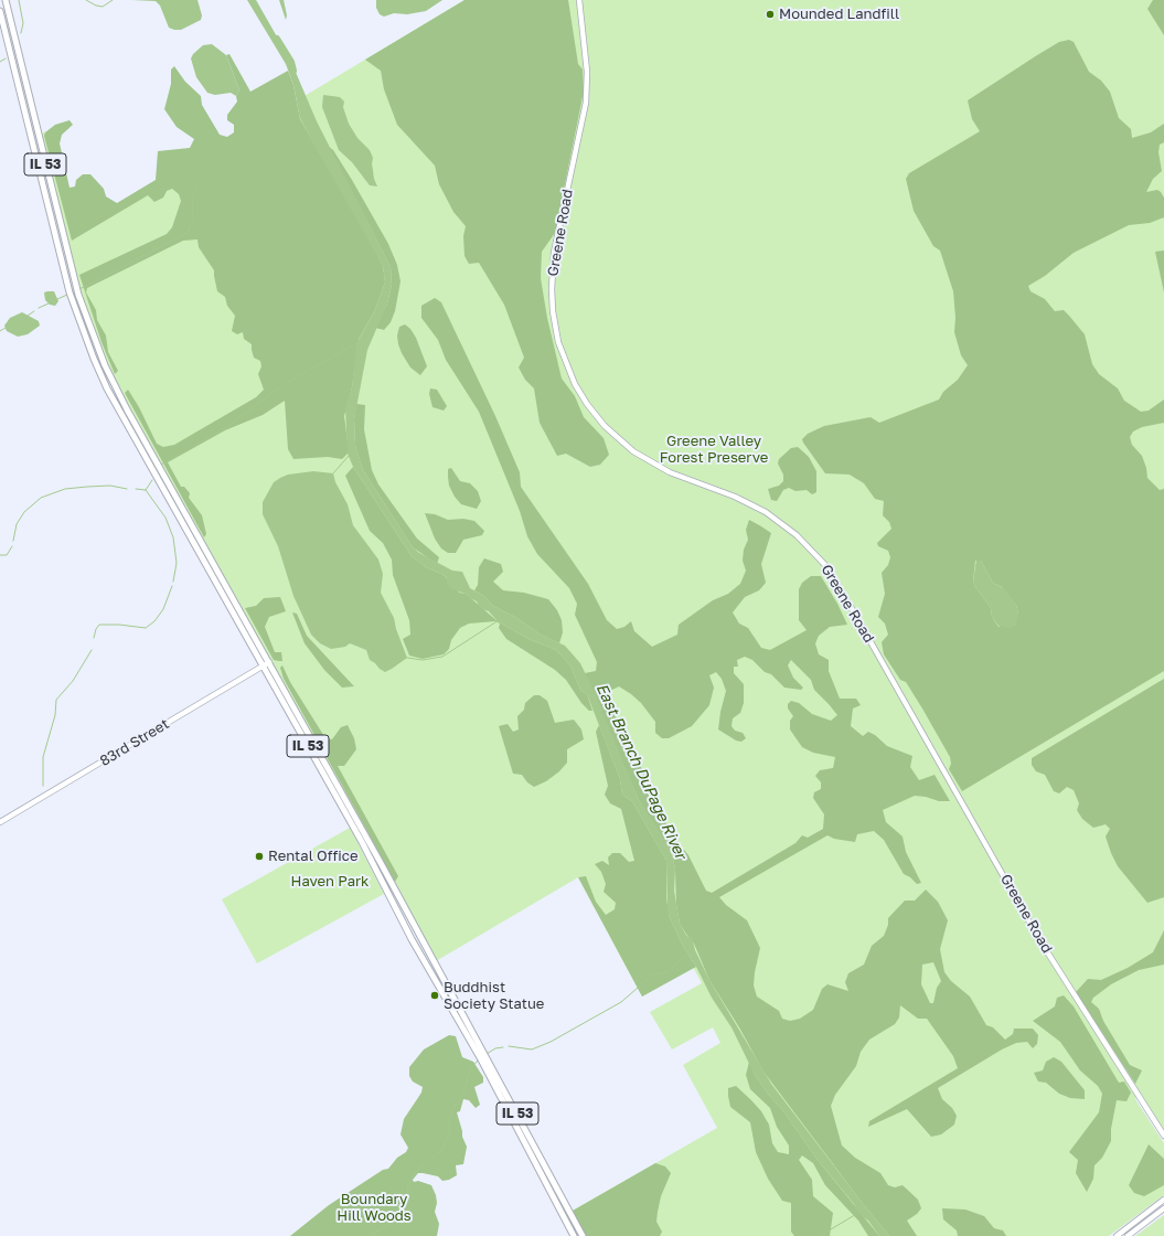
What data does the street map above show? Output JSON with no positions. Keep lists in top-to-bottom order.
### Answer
{
  "streets": {
    "main road": ["IL 53"],
    "street": ["Greene Road", "83rd Street"]
  },
  "crossings": [
    ["IL 53", "83rd Street"]
  ],
  "water": ["East Branch DuPage River"],
  "parks": ["Greene Valley Forest Preserve", "Haven Park", "Boundary Hill Woods"],
  "places": ["Mounded Landfill", "Rental Office", "Buddhist Society Statue"]
}
